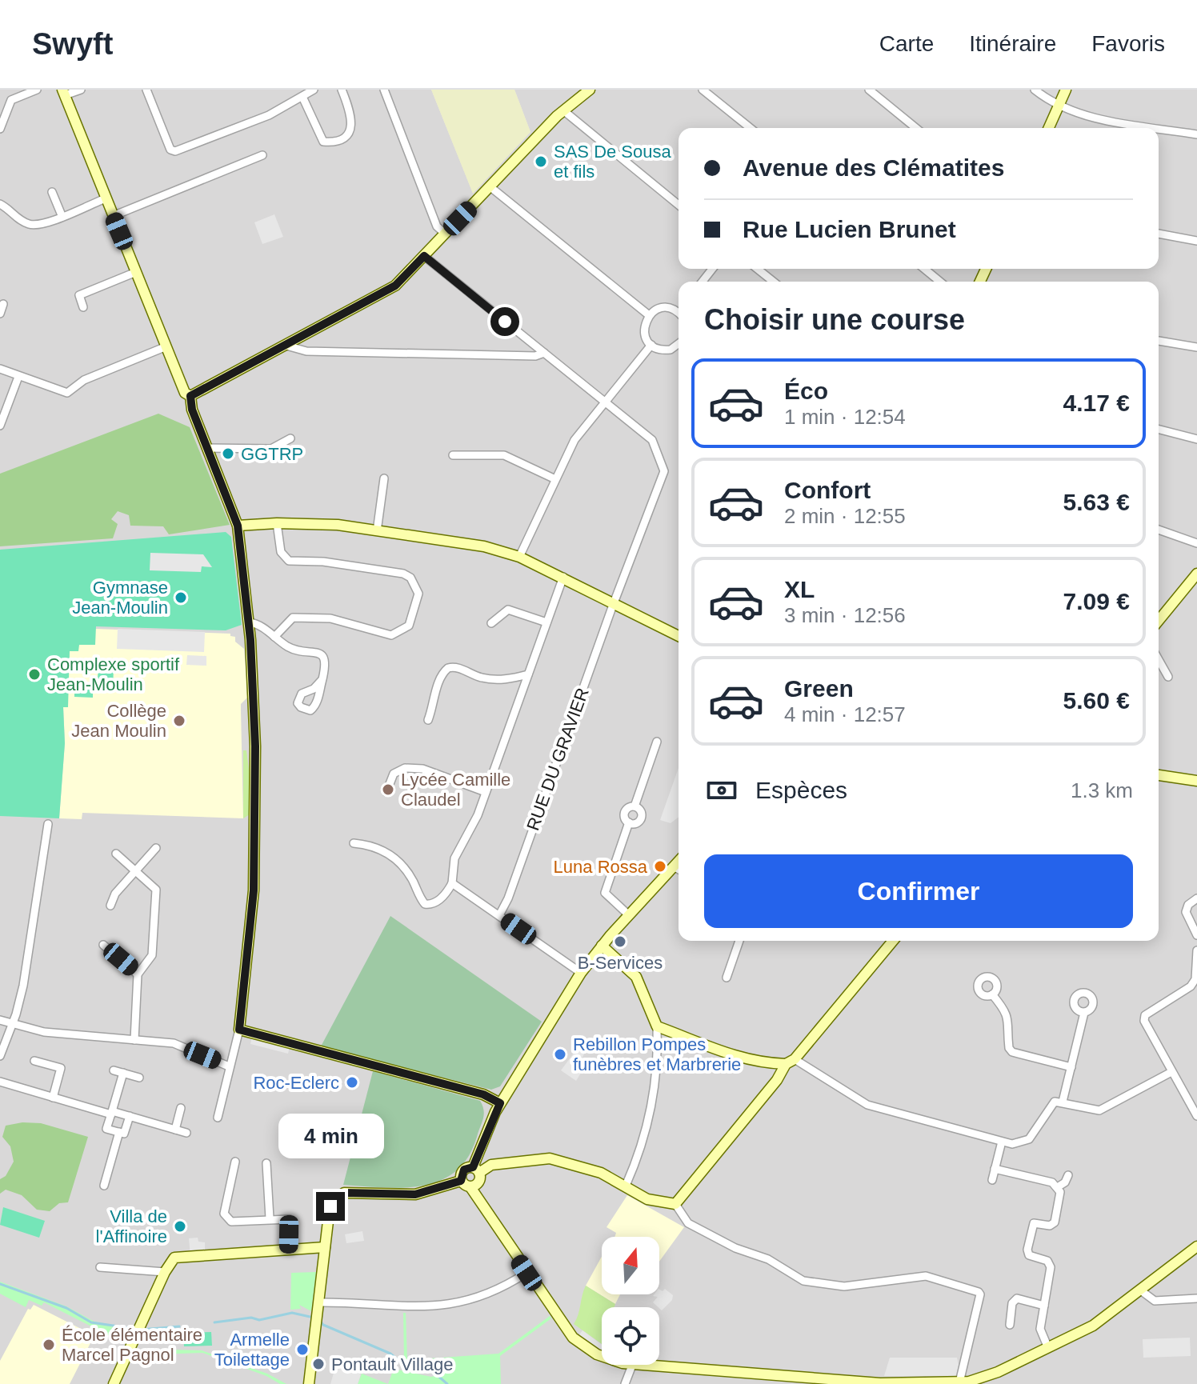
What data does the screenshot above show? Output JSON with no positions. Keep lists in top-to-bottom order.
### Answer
{
  "streets": {
    "street": ["RUE DU GRAVIER"]
  },
  "places": [
    "SAS De Sousa et fils",
    "GGTRP",
    "Gymnase Jean-Moulin",
    "Complexe sportif Jean-Moulin",
    "Collège Jean Moulin",
    "Lycée Camille Claudel",
    "Luna Rossa",
    "B-Services",
    "Rebillon Pompes funèbres et Marbrerie",
    "Roc-Eclerc",
    "Villa de l'Affinoire",
    "École élémentaire Marcel Pagnol",
    "Armelle Toilettage",
    "Pontault Village"
  ],
  "north": "top",
  "page": {
    "header": "Swyft",
    "nav": ["Carte", "Itinéraire", "Favoris"],
    "banner": ["Avenue des Clématites", "Rue Lucien Brunet"],
    "heading": "Choisir une course",
    "list": [
      {
        "name": "Éco",
        "note": "1 min · 12:54",
        "value": "4.17 €"
      },
      {
        "name": "Confort",
        "note": "2 min · 12:55",
        "value": "5.63 €"
      },
      {
        "name": "XL",
        "note": "3 min · 12:56",
        "value": "7.09 €"
      },
      {
        "name": "Green",
        "note": "4 min · 12:57",
        "value": "5.60 €"
      }
    ],
    "pay": ["Espèces", "1.3 km"],
    "buttons": "Confirmer",
    "bubble": "4 min"
  }
}
